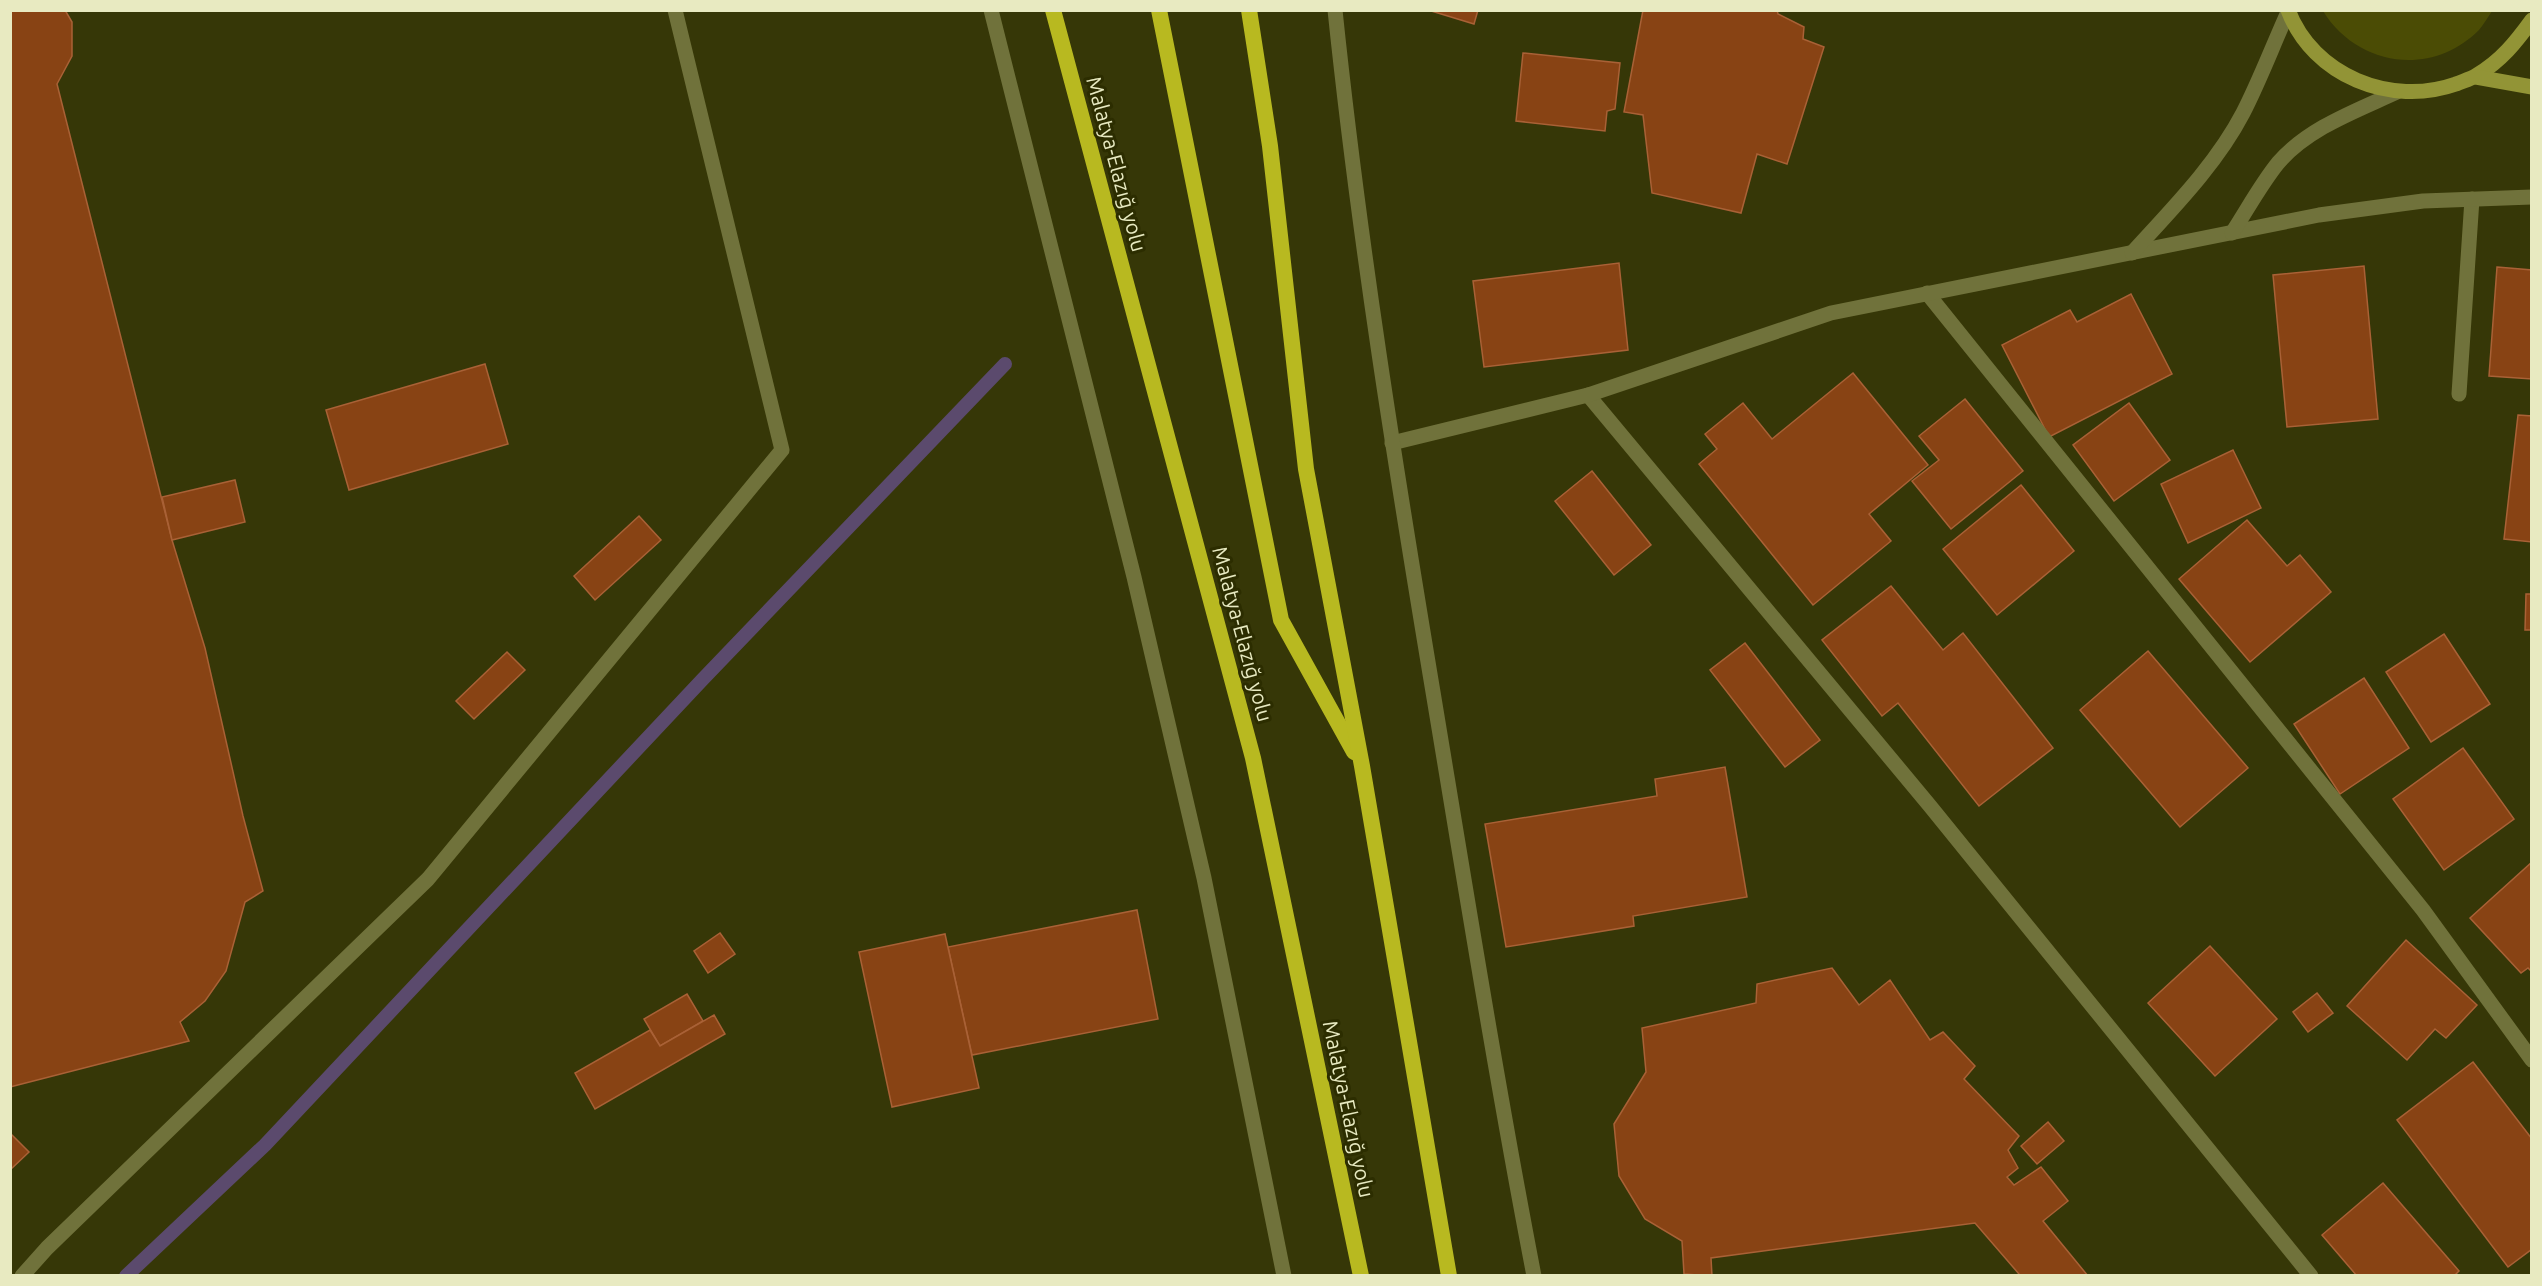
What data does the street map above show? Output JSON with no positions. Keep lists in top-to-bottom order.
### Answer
{
  "streets": {
    "highway": ["Malatya-Elazığ yolu"]
  }
}
